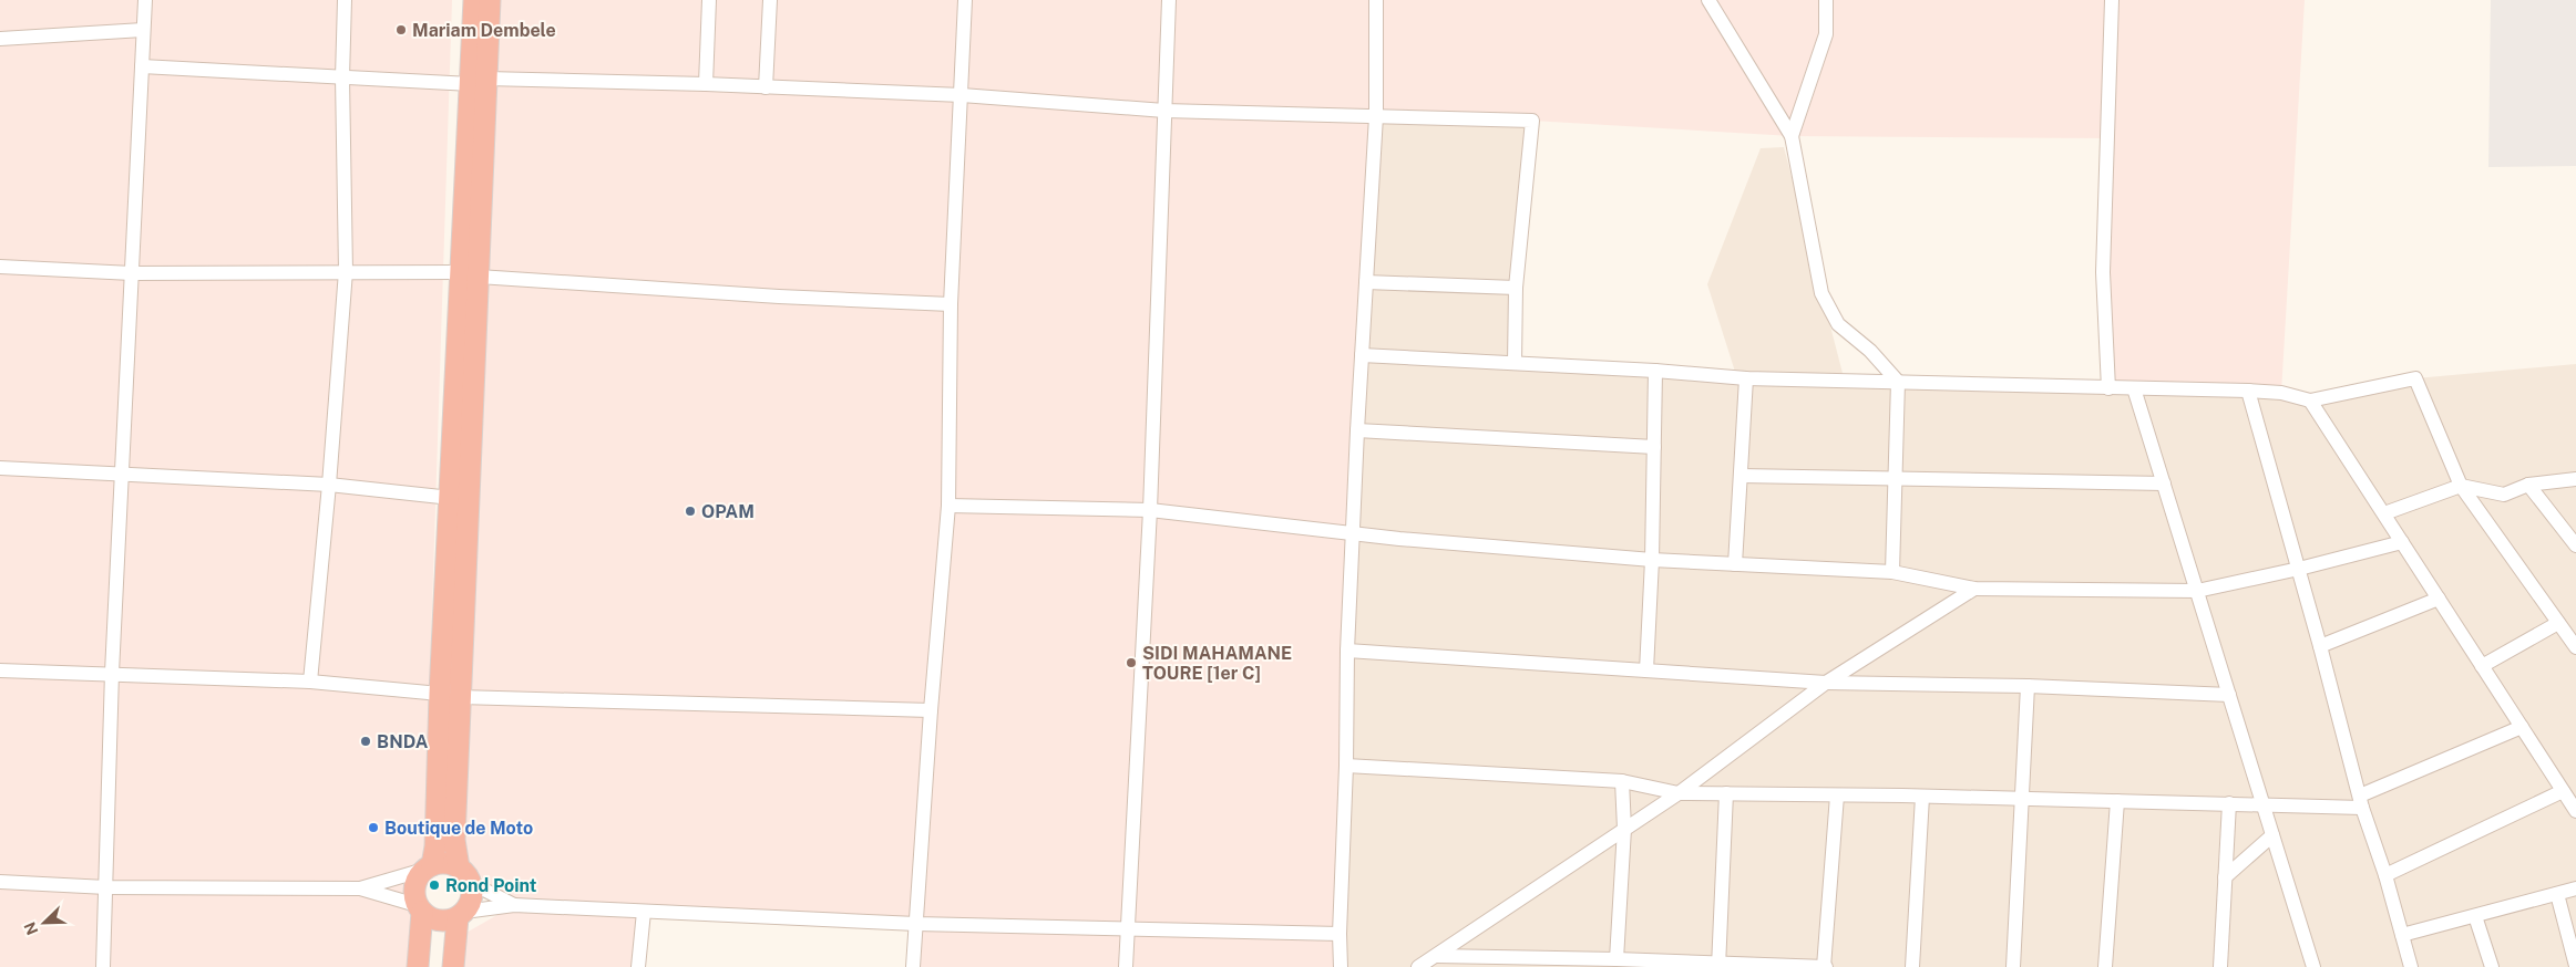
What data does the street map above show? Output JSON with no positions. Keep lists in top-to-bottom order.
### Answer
{
  "places": [
    "Mariam Dembele",
    "OPAM",
    "SIDI MAHAMANE TOURE [1er C]",
    "BNDA",
    "Boutique de Moto",
    "Rond Point"
  ],
  "north": "bottom left"
}
